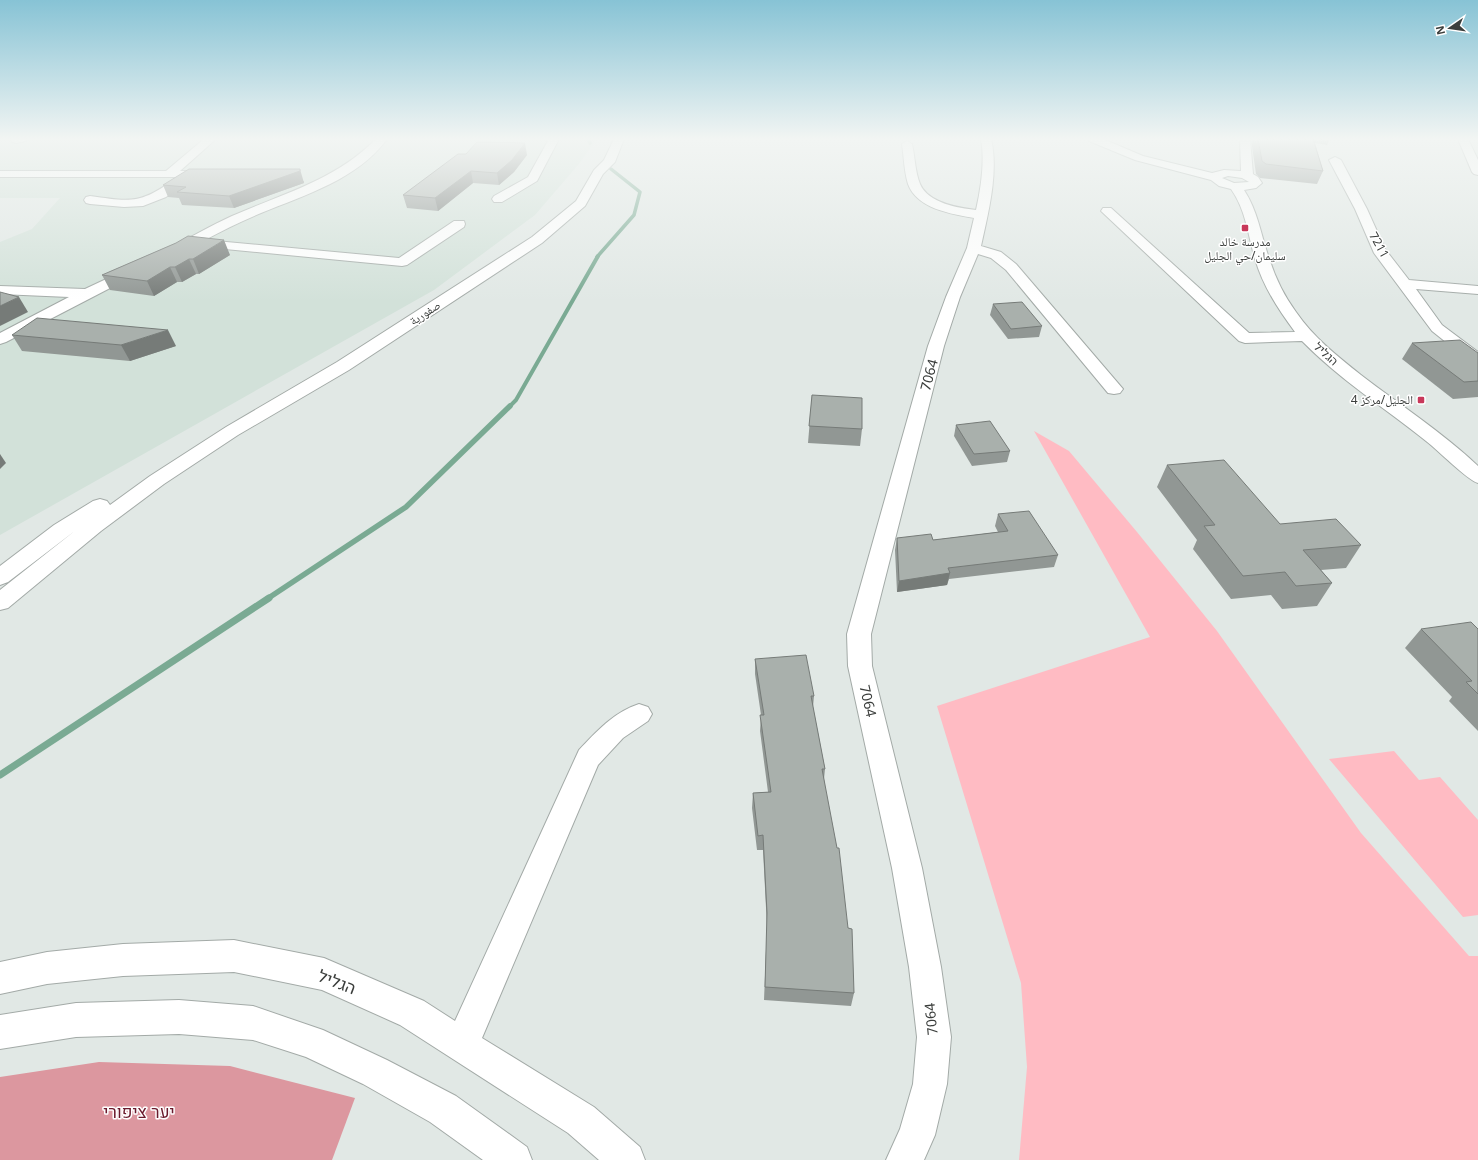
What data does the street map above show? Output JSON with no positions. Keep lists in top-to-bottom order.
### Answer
{
  "streets": {
    "street": [
      "7211",
      "صفورية",
      "הגליל",
      "7064"
    ]
  },
  "parks": ["יער ציפורי"],
  "places": {
    "transit": ["مدرسة خالد سليمان/حي الجليل", "الجليل/مركز 4"]
  },
  "north": "left"
}
